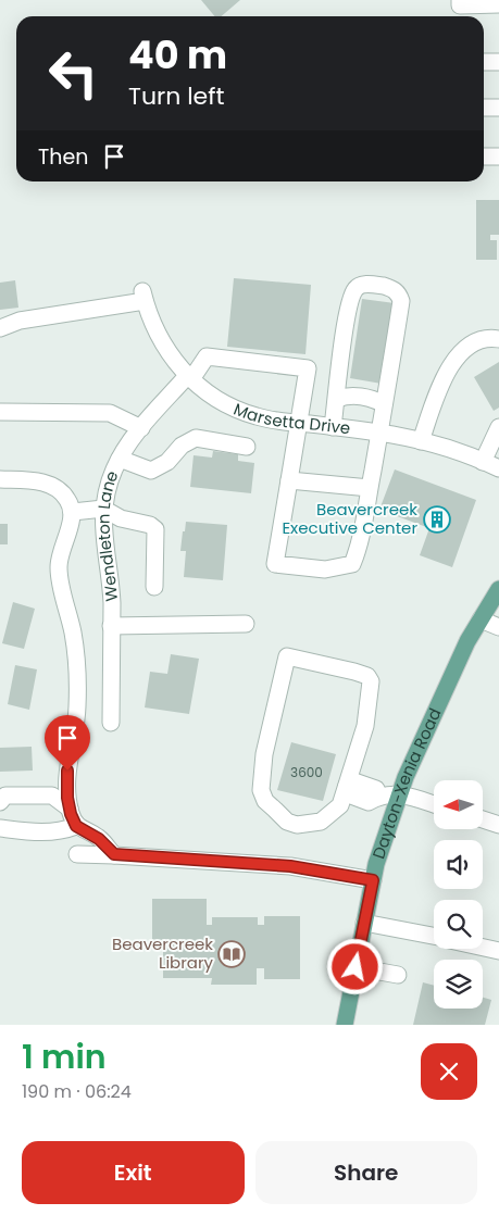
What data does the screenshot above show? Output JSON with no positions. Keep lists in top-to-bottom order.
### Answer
{
  "streets": {
    "main road": ["Dayton-Xenia Road"],
    "street": ["Marsetta Drive", "Wendleton Lane"]
  },
  "crossings": [
    ["Marsetta Drive", "Wendleton Lane"]
  ],
  "places": {
    "building": ["Beavercreek Executive Center"],
    "library": ["Beavercreek Library"]
  },
  "house_numbers": ["3600"],
  "north": "left",
  "page": {
    "turn": ["40 m", "Turn left"],
    "then": "Then",
    "heading": ["1 min", "190 m · 06:24"],
    "buttons": ["Exit", "Share"]
  }
}
